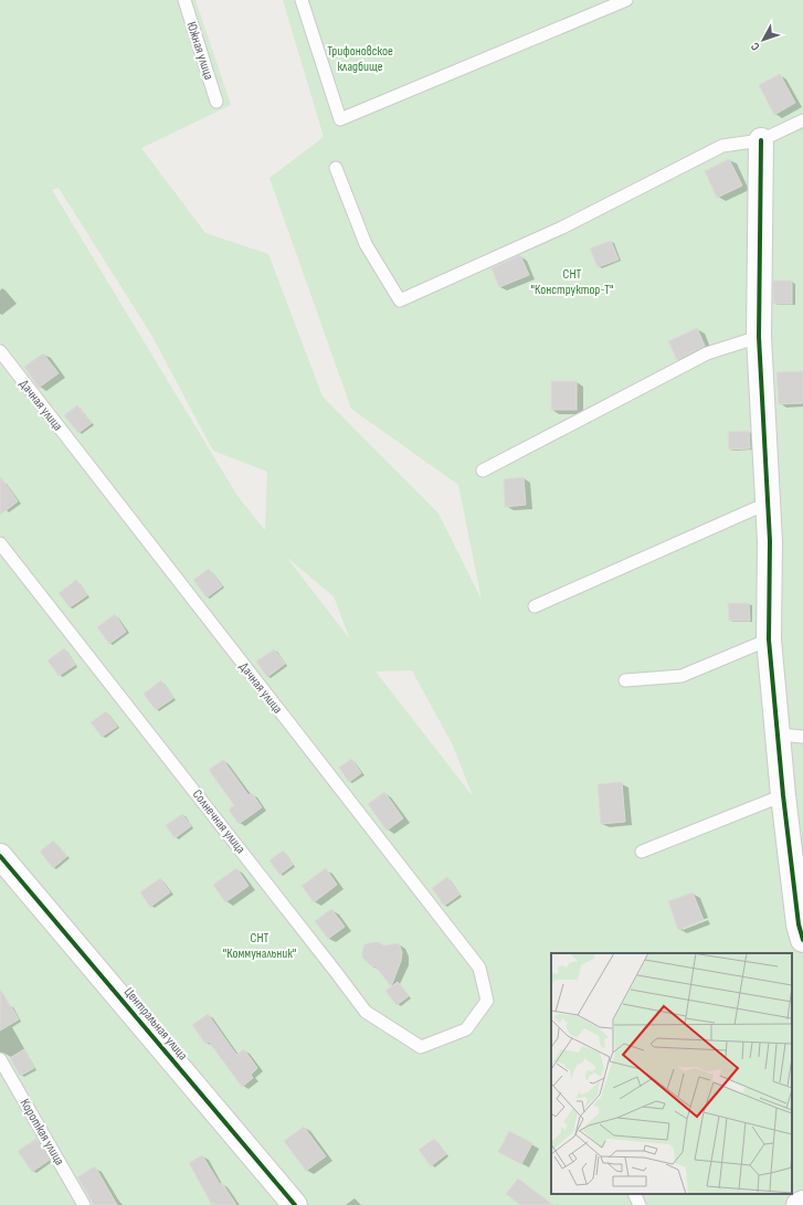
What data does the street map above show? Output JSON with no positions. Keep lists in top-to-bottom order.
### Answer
{
  "streets": {
    "street": ["Центральная улица"],
    "lane": [
      "Южная улица",
      "Дачная улица",
      "Солнечная улица",
      "Короткая улица"
    ]
  },
  "crossings": [
    ["Дачная улица", "Солнечная улица"]
  ],
  "parks": ["Трифоновское кладбище", "СНТ \"Конструктор-Т\"", "СНТ \"Коммунальник\""],
  "north": "bottom left"
}
